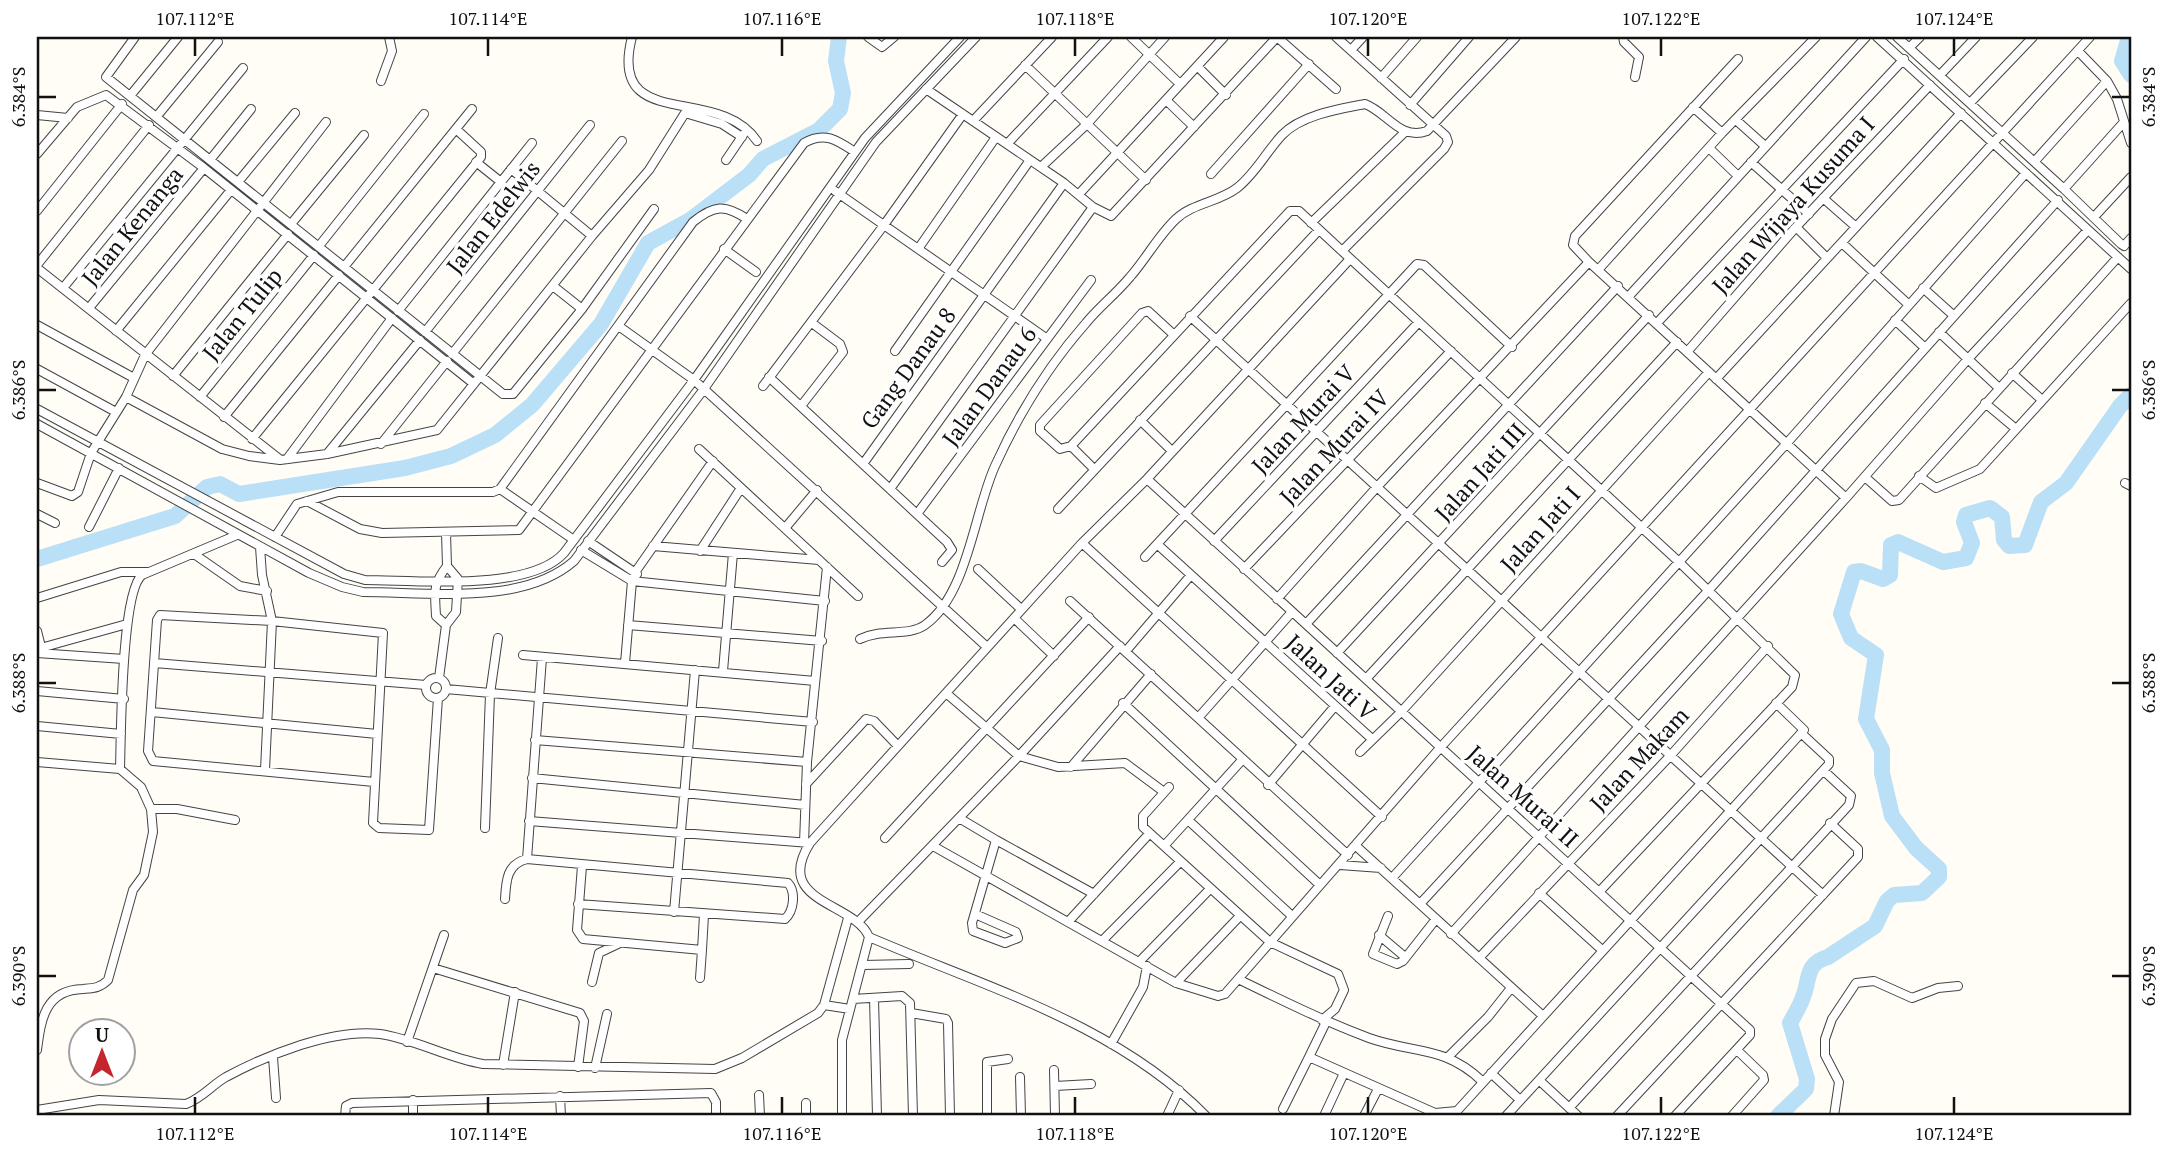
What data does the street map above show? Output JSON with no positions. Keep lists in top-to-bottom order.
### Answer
{
  "streets": {
    "street": [
      "Jalan Wijaya Kusuma I",
      "Jalan Edelwis",
      "Jalan Kenanga",
      "Jalan Tulip",
      "Gang Danau 8",
      "Jalan Danau 6",
      "Jalan Murai V",
      "Jalan Murai IV",
      "Jalan Jati III",
      "Jalan Jati I",
      "Jalan Jati V",
      "Jalan Makam",
      "Jalan Murai II"
    ]
  },
  "crossings": [
    ["Jalan Murai V", "Jalan Murai II"],
    ["Jalan Murai IV", "Jalan Murai II"],
    ["Jalan Jati III", "Jalan Murai II"],
    ["Jalan Jati I", "Jalan Jati V"],
    ["Jalan Jati I", "Jalan Murai II"],
    ["Jalan Makam", "Jalan Murai II"]
  ],
  "north": "top",
  "coordinates": [
    "107.112°E",
    "107.114°E",
    "107.116°E",
    "107.118°E",
    "107.120°E",
    "107.122°E",
    "107.124°E",
    "6.384°S",
    "6.386°S",
    "6.388°S",
    "6.390°S"
  ]
}
